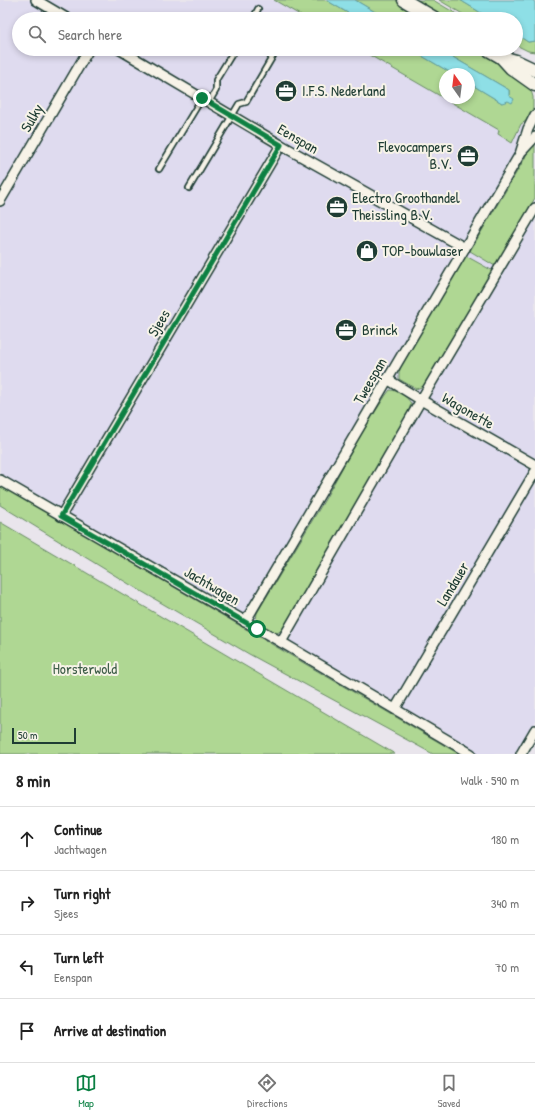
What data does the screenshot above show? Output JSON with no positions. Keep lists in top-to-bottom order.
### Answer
{
  "streets": {
    "street": [
      "Sulky",
      "Eenspan",
      "Sjees",
      "Tweespan",
      "Wagonette",
      "Landauer",
      "Jachtwagen"
    ]
  },
  "crossings": [
    ["Eenspan", "Sjees"],
    ["Eenspan", "Tweespan"],
    ["Sjees", "Jachtwagen"],
    ["Tweespan", "Wagonette"],
    ["Tweespan", "Jachtwagen"],
    ["Landauer", "Jachtwagen"]
  ],
  "parks": ["Horsterwold"],
  "places": {
    "office": [
      "I.F.S. Nederland",
      "Flevocampers B.V.",
      "Electro Groothandel Theissling B.V.",
      "Brinck"
    ],
    "shop": ["TOP-bouwlaser"]
  },
  "scale_bar": "50 m",
  "north": "top",
  "page": {
    "search": "Search here",
    "scale": "50 m",
    "heading": ["8 min", "Walk · 590 m"],
    "list": [
      ["Continue", "Jachtwagen", "180 m"],
      ["Turn right", "Sjees", "340 m"],
      ["Turn left", "Eenspan", "70 m"],
      "Arrive at destination"
    ],
    "nav": ["Map", "Directions", "Saved"]
  }
}
